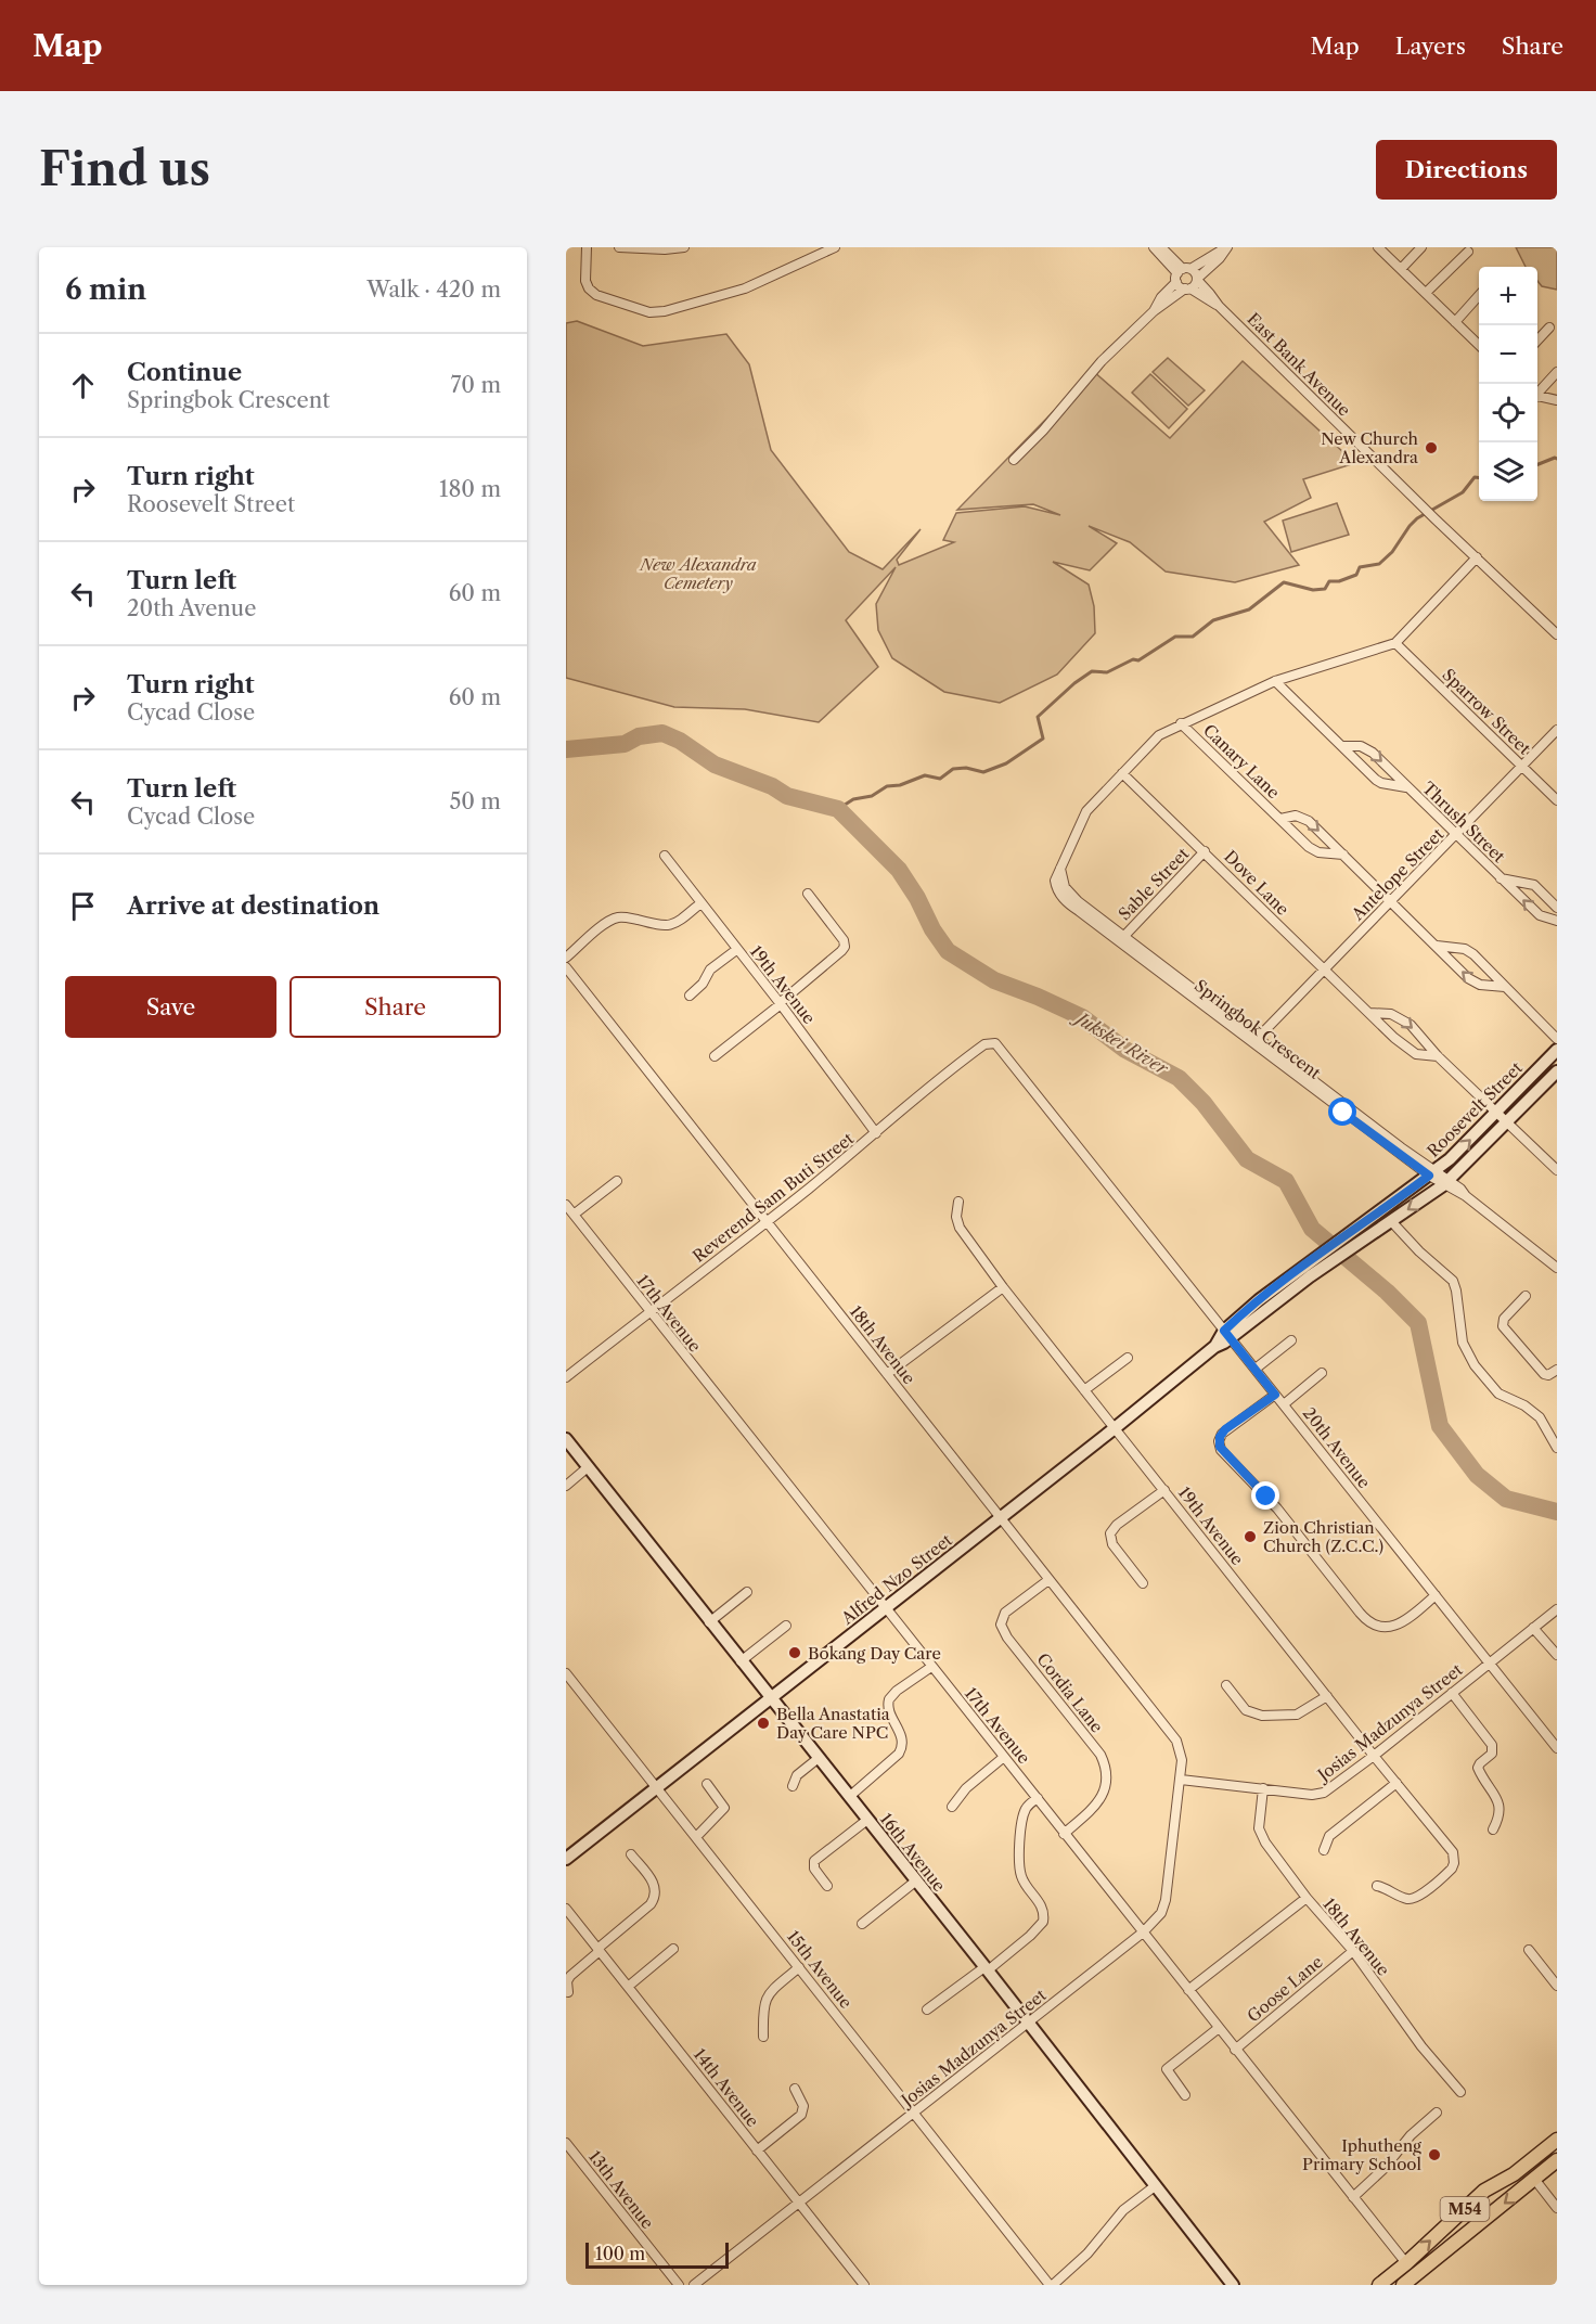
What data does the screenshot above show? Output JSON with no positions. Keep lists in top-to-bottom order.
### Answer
{
  "streets": {
    "main road": ["M54"],
    "street": [
      "East Bank Avenue",
      "Sparrow Street",
      "Canary Lane",
      "Thrush Street",
      "Antelope Street",
      "Dove Lane",
      "Sable Street",
      "19th Avenue",
      "Springbok Crescent",
      "Roosevelt Street",
      "Reverend Sam Buti Street",
      "17th Avenue",
      "18th Avenue",
      "20th Avenue",
      "Alfred Nzo Street",
      "Cordia Lane",
      "Josias Madzunya Street",
      "16th Avenue",
      "15th Avenue",
      "Goose Lane",
      "14th Avenue",
      "13th Avenue"
    ]
  },
  "crossings": [
    ["Sparrow Street", "Antelope Street"],
    ["Canary Lane", "Antelope Street"],
    ["Thrush Street", "Antelope Street"],
    ["Antelope Street", "Dove Lane"],
    ["Antelope Street", "Springbok Crescent"],
    ["Dove Lane", "Sable Street"],
    ["Dove Lane", "Roosevelt Street"],
    ["Sable Street", "Springbok Crescent"],
    ["19th Avenue", "Reverend Sam Buti Street"],
    ["19th Avenue", "Alfred Nzo Street"],
    ["19th Avenue", "Josias Madzunya Street"],
    ["Springbok Crescent", "Roosevelt Street"],
    ["Roosevelt Street", "20th Avenue"],
    ["Roosevelt Street", "Alfred Nzo Street"],
    ["Reverend Sam Buti Street", "17th Avenue"],
    ["Reverend Sam Buti Street", "18th Avenue"],
    ["Reverend Sam Buti Street", "20th Avenue"],
    ["17th Avenue", "Alfred Nzo Street"],
    ["17th Avenue", "Cordia Lane"],
    ["17th Avenue", "Josias Madzunya Street"],
    ["17th Avenue", "Goose Lane"],
    ["17th Avenue", "M54"],
    ["18th Avenue", "Alfred Nzo Street"],
    ["18th Avenue", "Cordia Lane"],
    ["18th Avenue", "Josias Madzunya Street"],
    ["18th Avenue", "Goose Lane"],
    ["20th Avenue", "Alfred Nzo Street"],
    ["20th Avenue", "Josias Madzunya Street"],
    ["Alfred Nzo Street", "16th Avenue"],
    ["Alfred Nzo Street", "15th Avenue"],
    ["Josias Madzunya Street", "16th Avenue"],
    ["Josias Madzunya Street", "15th Avenue"],
    ["Josias Madzunya Street", "14th Avenue"]
  ],
  "water": ["Jukskei River"],
  "parks": ["New Alexandra Cemetery"],
  "places": [
    "New Church Alexandra",
    "Zion Christian Church (Z.C.C.)",
    "Bokang Day Care",
    "Bella Anastatia Day Care NPC",
    "Iphutheng Primary School"
  ],
  "scale_bar": "100 m",
  "page": {
    "header": "Map",
    "nav": ["Map", "Layers", "Share"],
    "buttons": [
      "Directions",
      ["Save", "Share"]
    ],
    "title": "Find us",
    "heading": ["6 min", "Walk · 420 m"],
    "map_buttons": ["+", "−"],
    "list": [
      ["Continue", "Springbok Crescent", "70 m"],
      ["Turn right", "Roosevelt Street", "180 m"],
      ["Turn left", "20th Avenue", "60 m"],
      ["Turn right", "Cycad Close", "60 m"],
      ["Turn left", "Cycad Close", "50 m"],
      "Arrive at destination"
    ],
    "scale": "100 m"
  }
}
